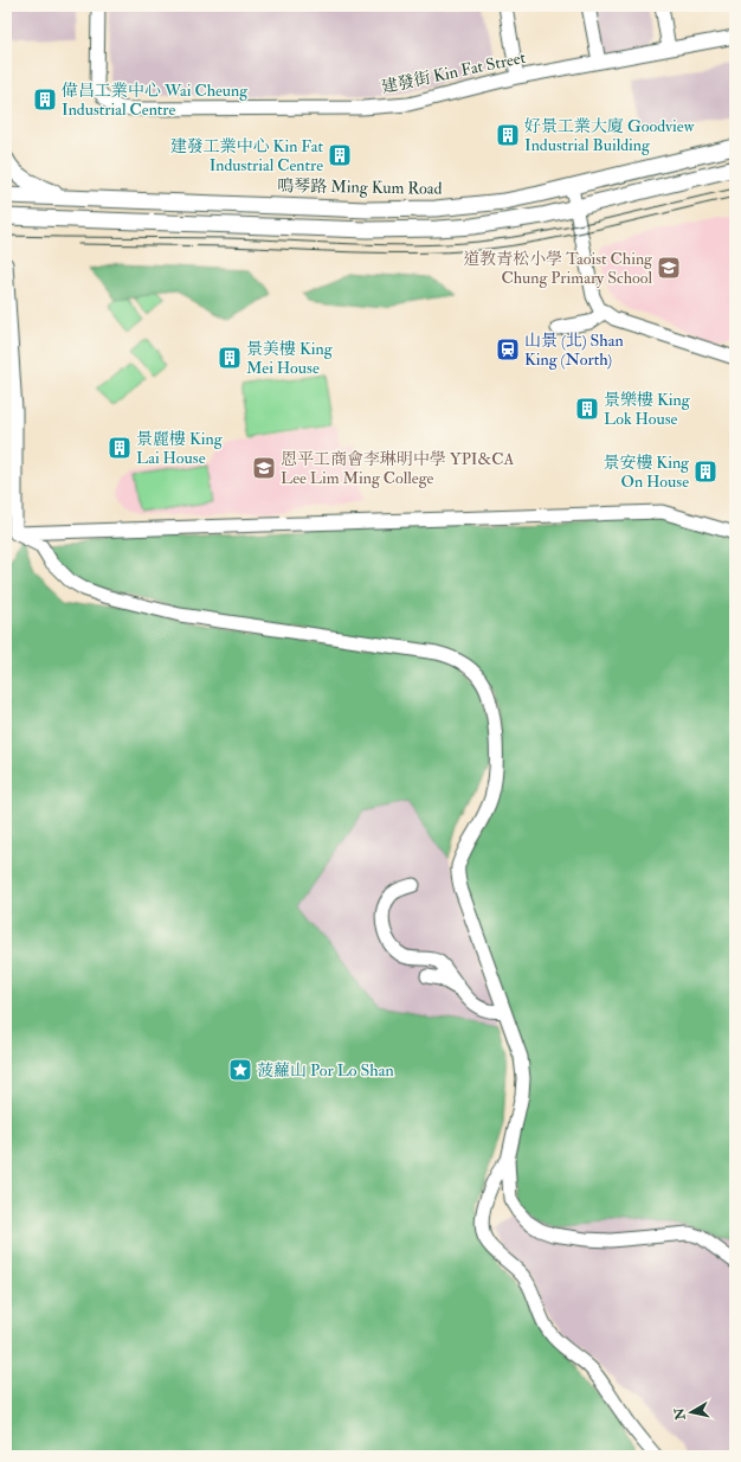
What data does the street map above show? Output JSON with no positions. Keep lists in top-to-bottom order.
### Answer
{
  "streets": {
    "main road": ["鳴琴路 Ming Kum Road"],
    "street": ["建發街 Kin Fat Street"]
  },
  "places": {
    "building": [
      "偉昌工業中心 Wai Cheung Industrial Centre",
      "好景工業大廈 Goodview Industrial Building",
      "建發工業中心 Kin Fat Industrial Centre",
      "景美樓 King Mei House",
      "景樂樓 King Lok House",
      "景麗樓 King Lai House",
      "景安樓 King On House"
    ],
    "school or university": ["道教青松小學 Taoist Ching Chung Primary School", "恩平工商會李琳明中學 YPI&CA Lee Lim Ming College"],
    "station": ["山景 (北) Shan King (North)"],
    "place": ["菠蘿山 Por Lo Shan"]
  },
  "north": "left"
}
